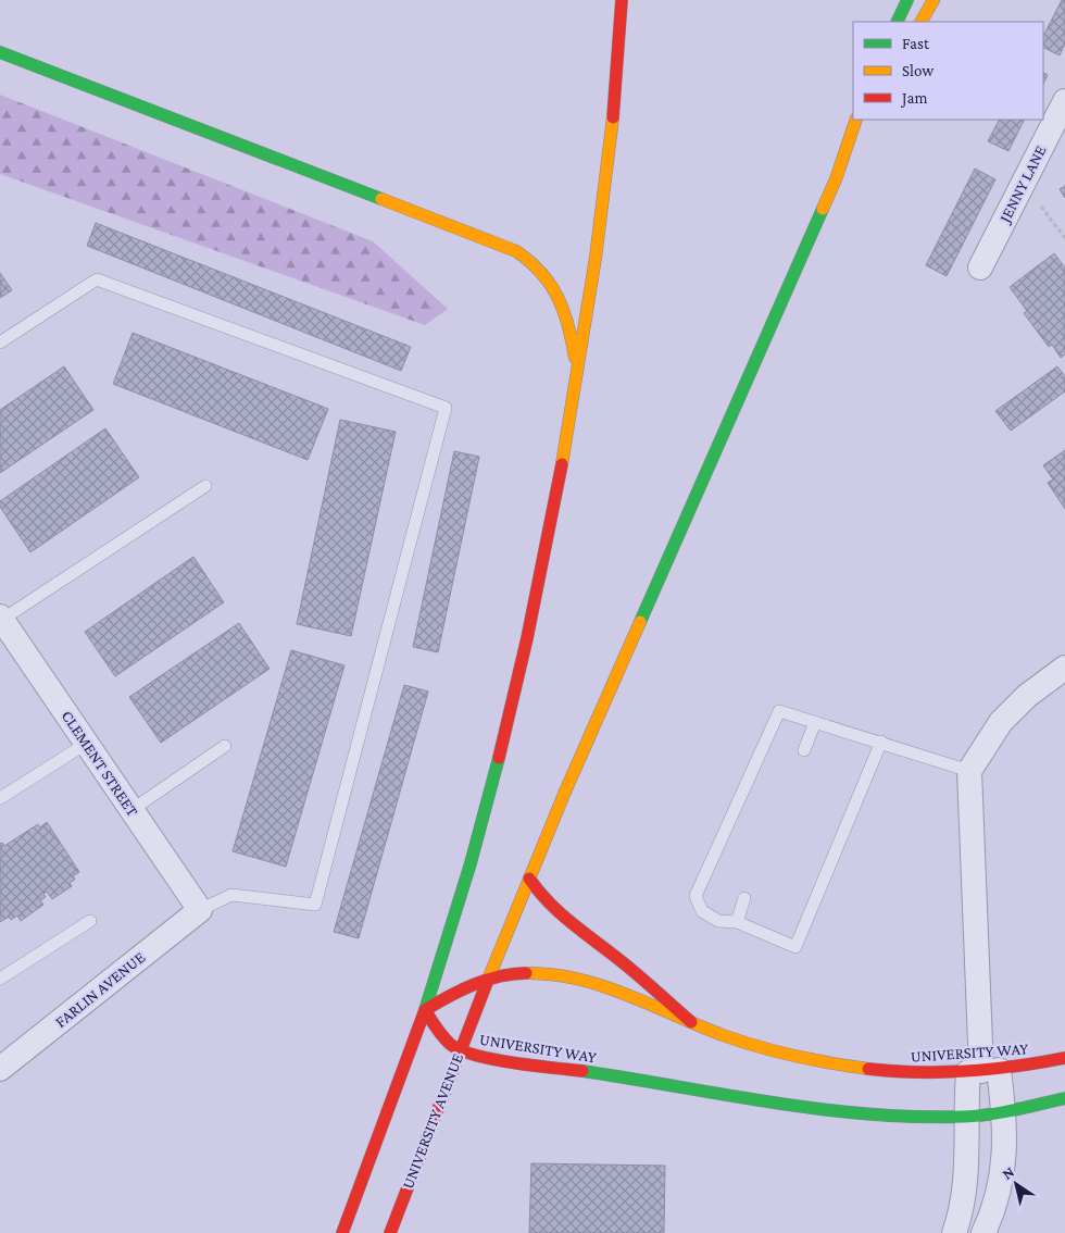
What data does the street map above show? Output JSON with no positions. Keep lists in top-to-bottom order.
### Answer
{
  "streets": {
    "main road": ["UNIVERSITY WAY", "UNIVERSITY AVENUE"],
    "street": ["JENNY LANE", "CLEMENT STREET", "FARLIN AVENUE"]
  },
  "crossings": [
    ["CLEMENT STREET", "FARLIN AVENUE"],
    ["UNIVERSITY WAY", "UNIVERSITY AVENUE"]
  ],
  "legend": ["Fast", "Slow", "Jam"],
  "north": "top left"
}
